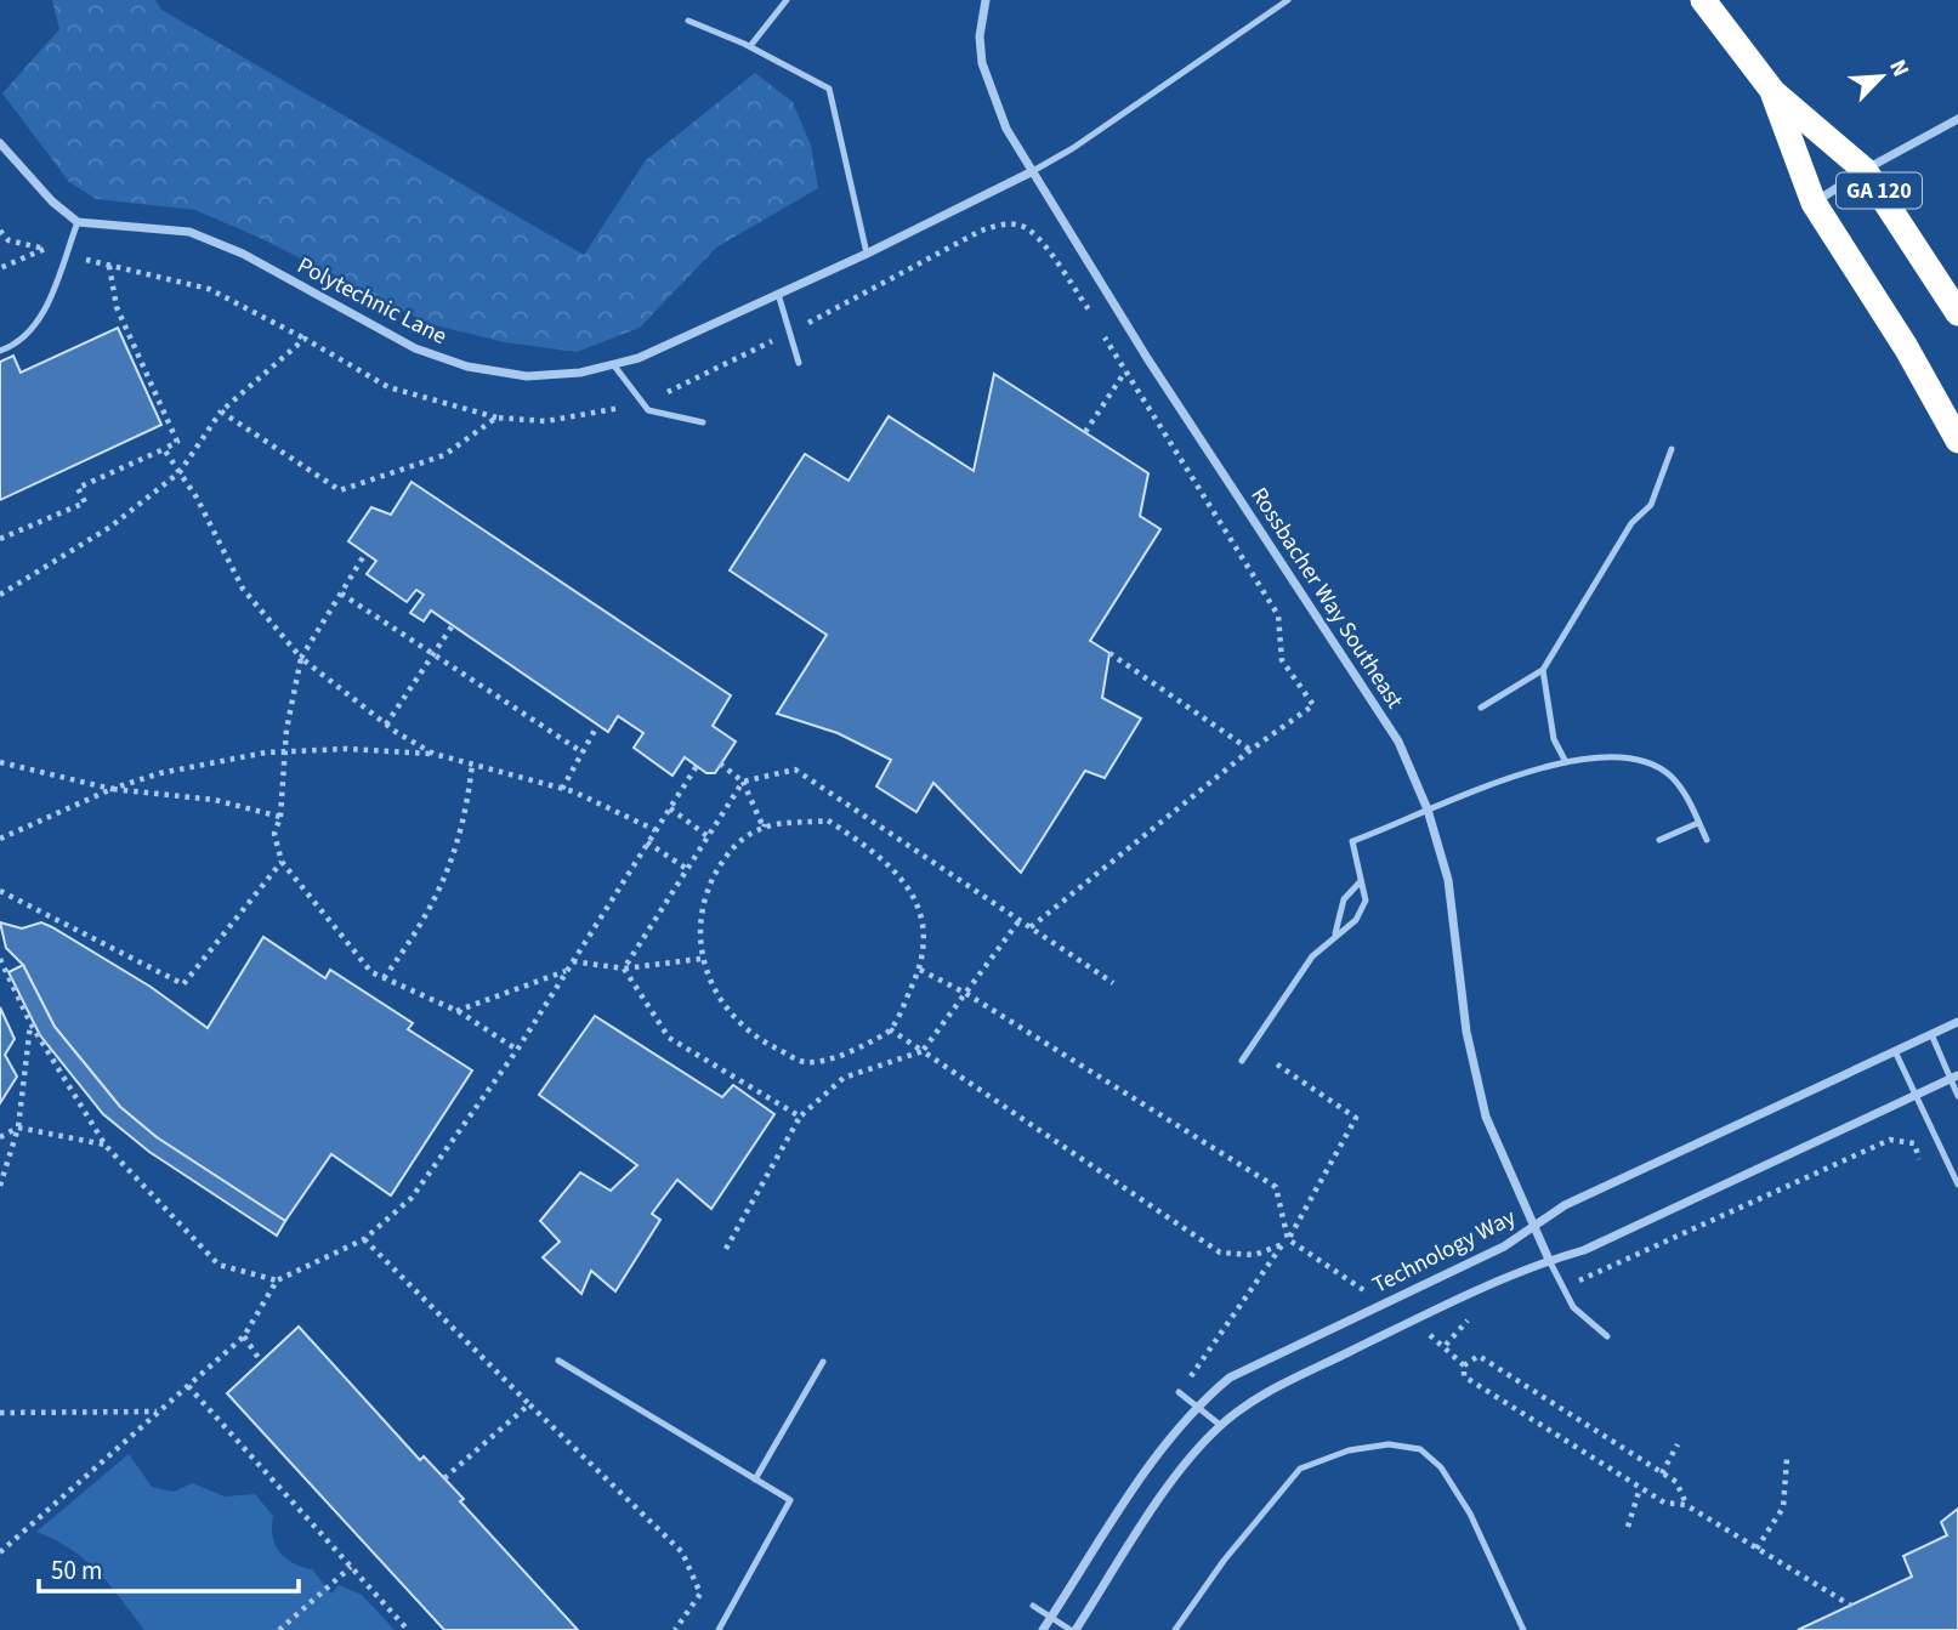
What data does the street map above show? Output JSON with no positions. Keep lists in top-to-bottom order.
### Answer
{
  "streets": {
    "highway": ["GA 120"],
    "street": ["Polytechnic Lane", "Rossbacher Way Southeast", "Technology Way"]
  },
  "crossings": [
    ["Polytechnic Lane", "Rossbacher Way Southeast"],
    ["Rossbacher Way Southeast", "Technology Way"]
  ],
  "scale_bar": "50 m",
  "north": "top right"
}
